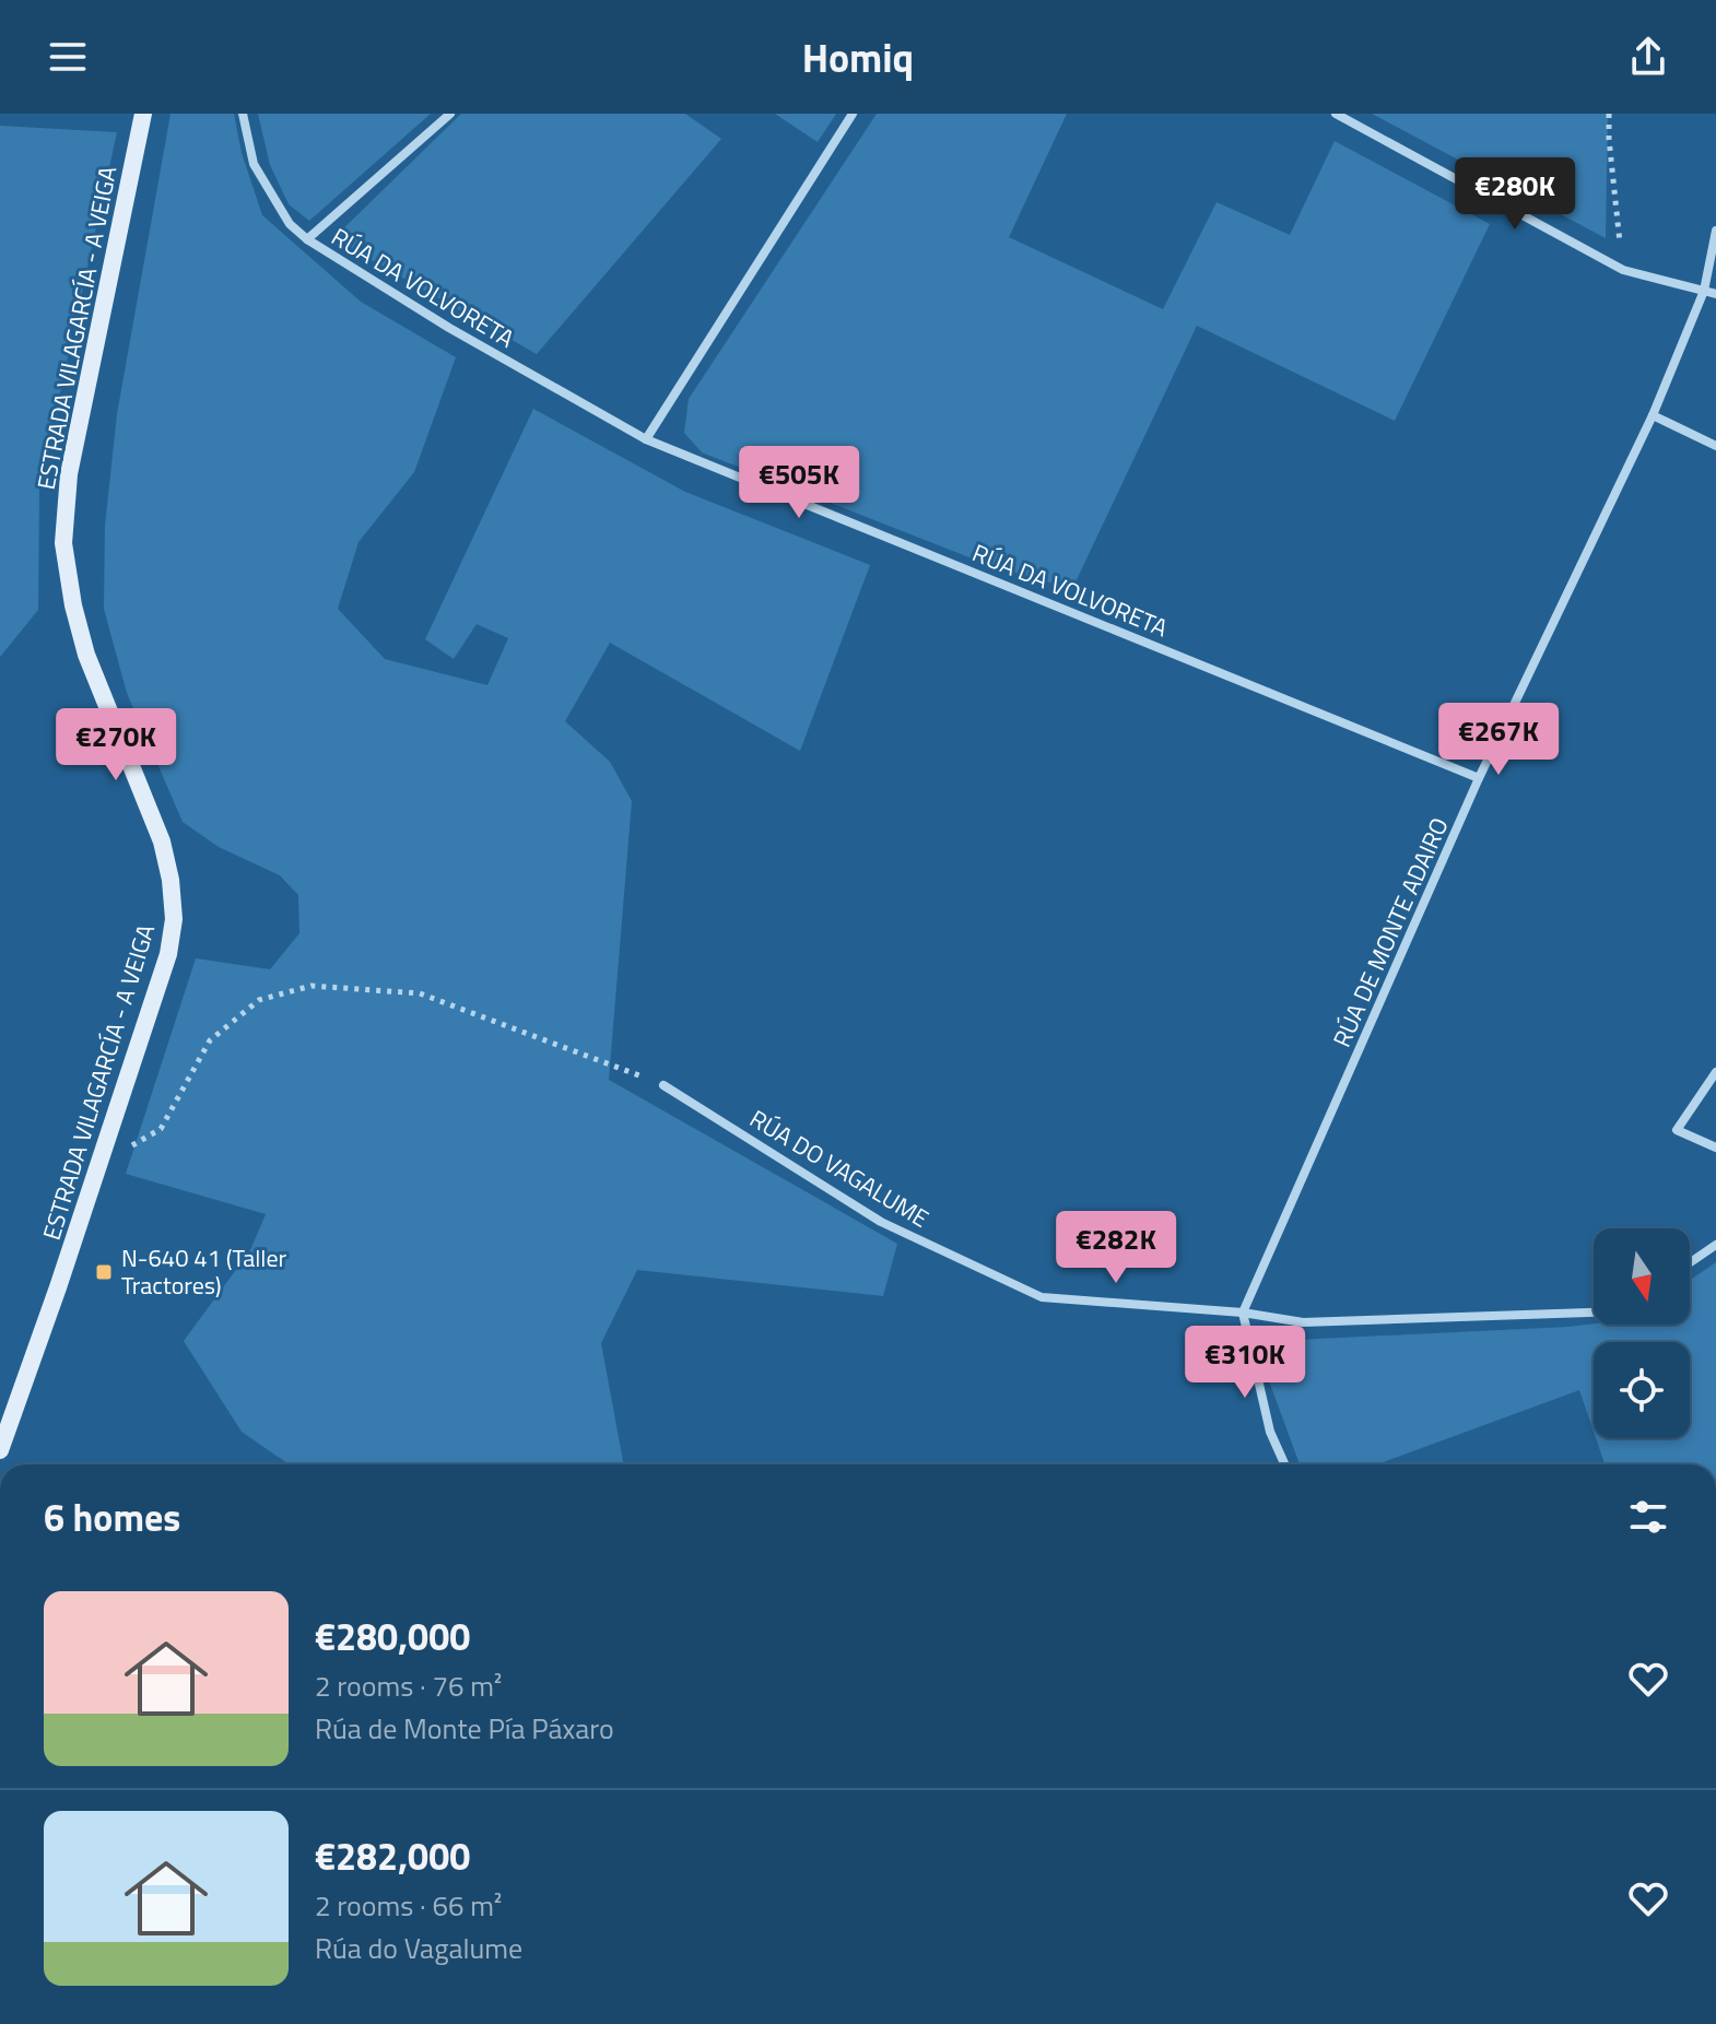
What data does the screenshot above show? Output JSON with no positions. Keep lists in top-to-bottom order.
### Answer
{
  "streets": {
    "main road": ["ESTRADA VILAGARCÍA - A VEIGA"],
    "street": ["RÚA DA VOLVORETA", "RÚA DE MONTE ADAIRO", "RÚA DO VAGALUME"]
  },
  "crossings": [
    ["RÚA DA VOLVORETA", "RÚA DE MONTE ADAIRO"],
    ["RÚA DE MONTE ADAIRO", "RÚA DO VAGALUME"]
  ],
  "places": {
    "transit": ["N-640 41 (Taller Tractores)"]
  },
  "north": "bottom",
  "page": {
    "header": "Homiq",
    "price": [
      "€280K",
      "€505K",
      "€267K",
      "€270K",
      "€282K",
      "€310K"
    ],
    "heading": "6 homes",
    "list": [
      {
        "name": "€280,000",
        "note": "2 rooms · 76 m² · Rúa de Monte Pía Páxaro"
      },
      {
        "name": "€282,000",
        "note": "2 rooms · 66 m² · Rúa do Vagalume"
      }
    ]
  }
}
